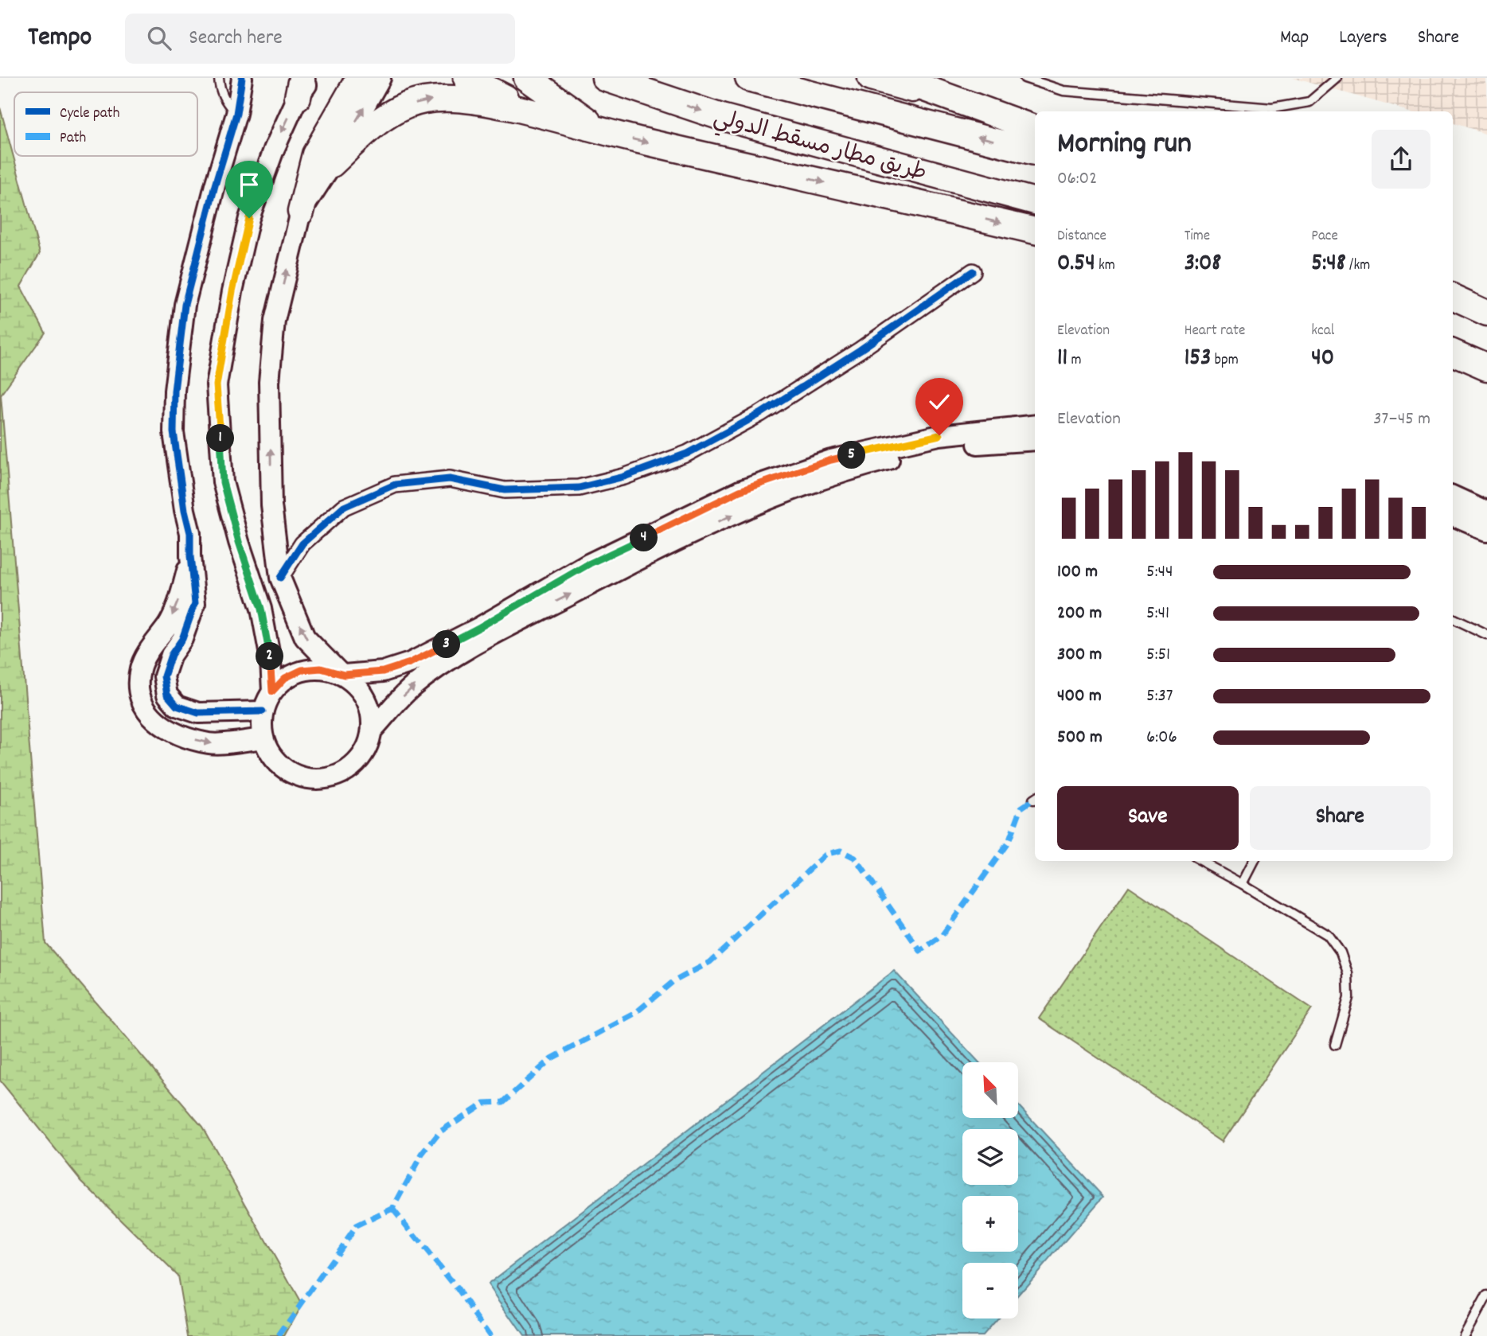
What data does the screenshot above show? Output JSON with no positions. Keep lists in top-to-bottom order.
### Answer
{
  "streets": {
    "main road": ["طريق مطار مسقط الدولي"]
  },
  "legend": ["Cycle path", "Path"],
  "north": "top left",
  "page": {
    "header": "Tempo",
    "search": "Search here",
    "nav": ["Map", "Layers", "Share"],
    "heading": ["Morning run", "06:02"],
    "stats": [
      ["Distance", "0.54 km"],
      ["Time", "3:08"],
      ["Pace", "5:48 /km"],
      ["Elevation", "11 m"],
      ["Heart rate", "153 bpm"],
      ["kcal", "40"]
    ],
    "chart": ["Elevation", "37–45 m"],
    "pins": [
      "1",
      "5",
      "4",
      "3",
      "2"
    ],
    "list": [
      {
        "name": "100 m",
        "note": "5:44"
      },
      {
        "name": "200 m",
        "note": "5:41"
      },
      {
        "name": "300 m",
        "note": "5:51"
      },
      {
        "name": "400 m",
        "note": "5:37"
      },
      {
        "name": "500 m",
        "note": "6:06"
      }
    ],
    "buttons": ["Save", "Share"],
    "map_buttons": ["+", "−"]
  }
}
